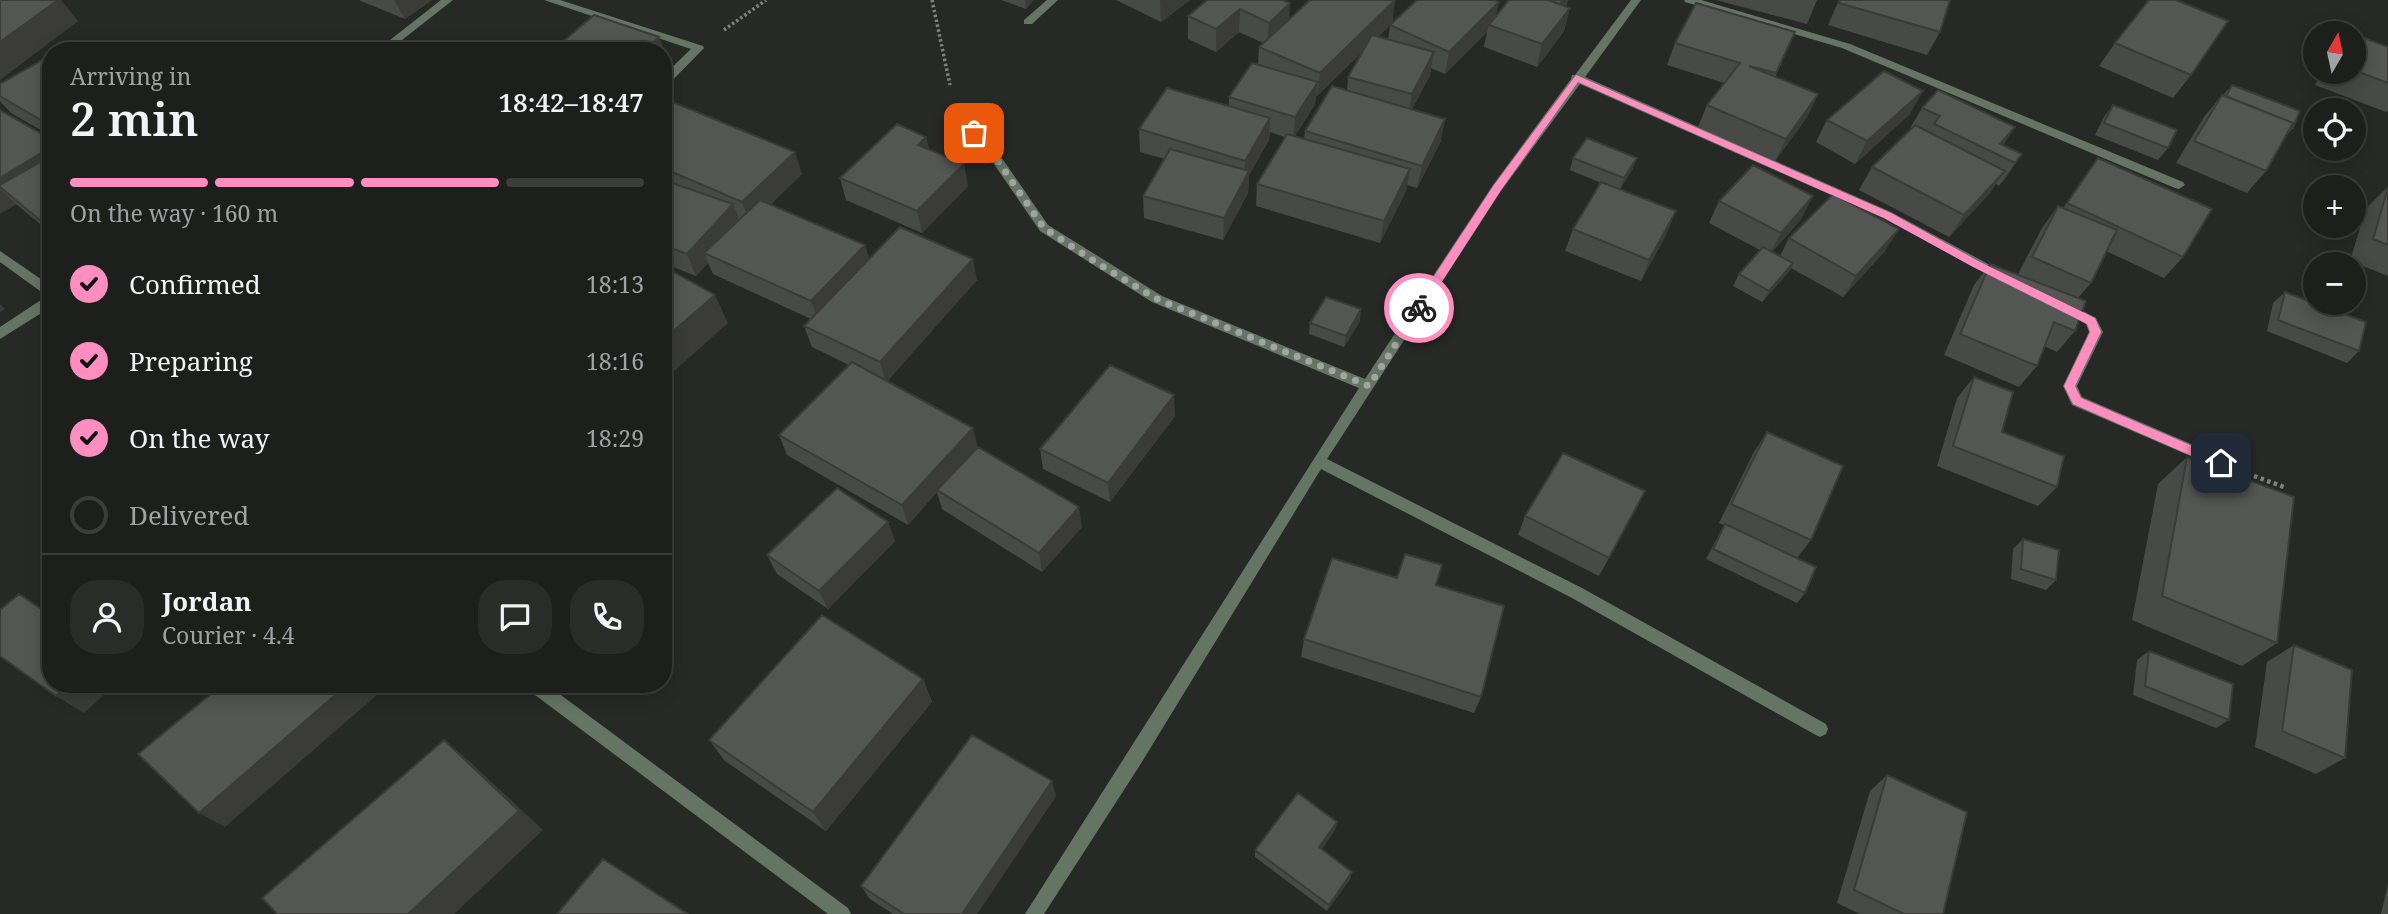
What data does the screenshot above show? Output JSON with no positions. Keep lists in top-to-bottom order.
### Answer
{
  "north": "top",
  "page": {
    "map_buttons": ["+", "−"],
    "heading": ["2 min", "Arriving in", "18:42–18:47"],
    "panel": ["Jordan", "Courier · 4.4"],
    "bar": "On the way · 160 m",
    "list": [
      ["Confirmed", "18:13"],
      ["Preparing", "18:16"],
      ["On the way", "18:29"],
      "Delivered"
    ]
  }
}
